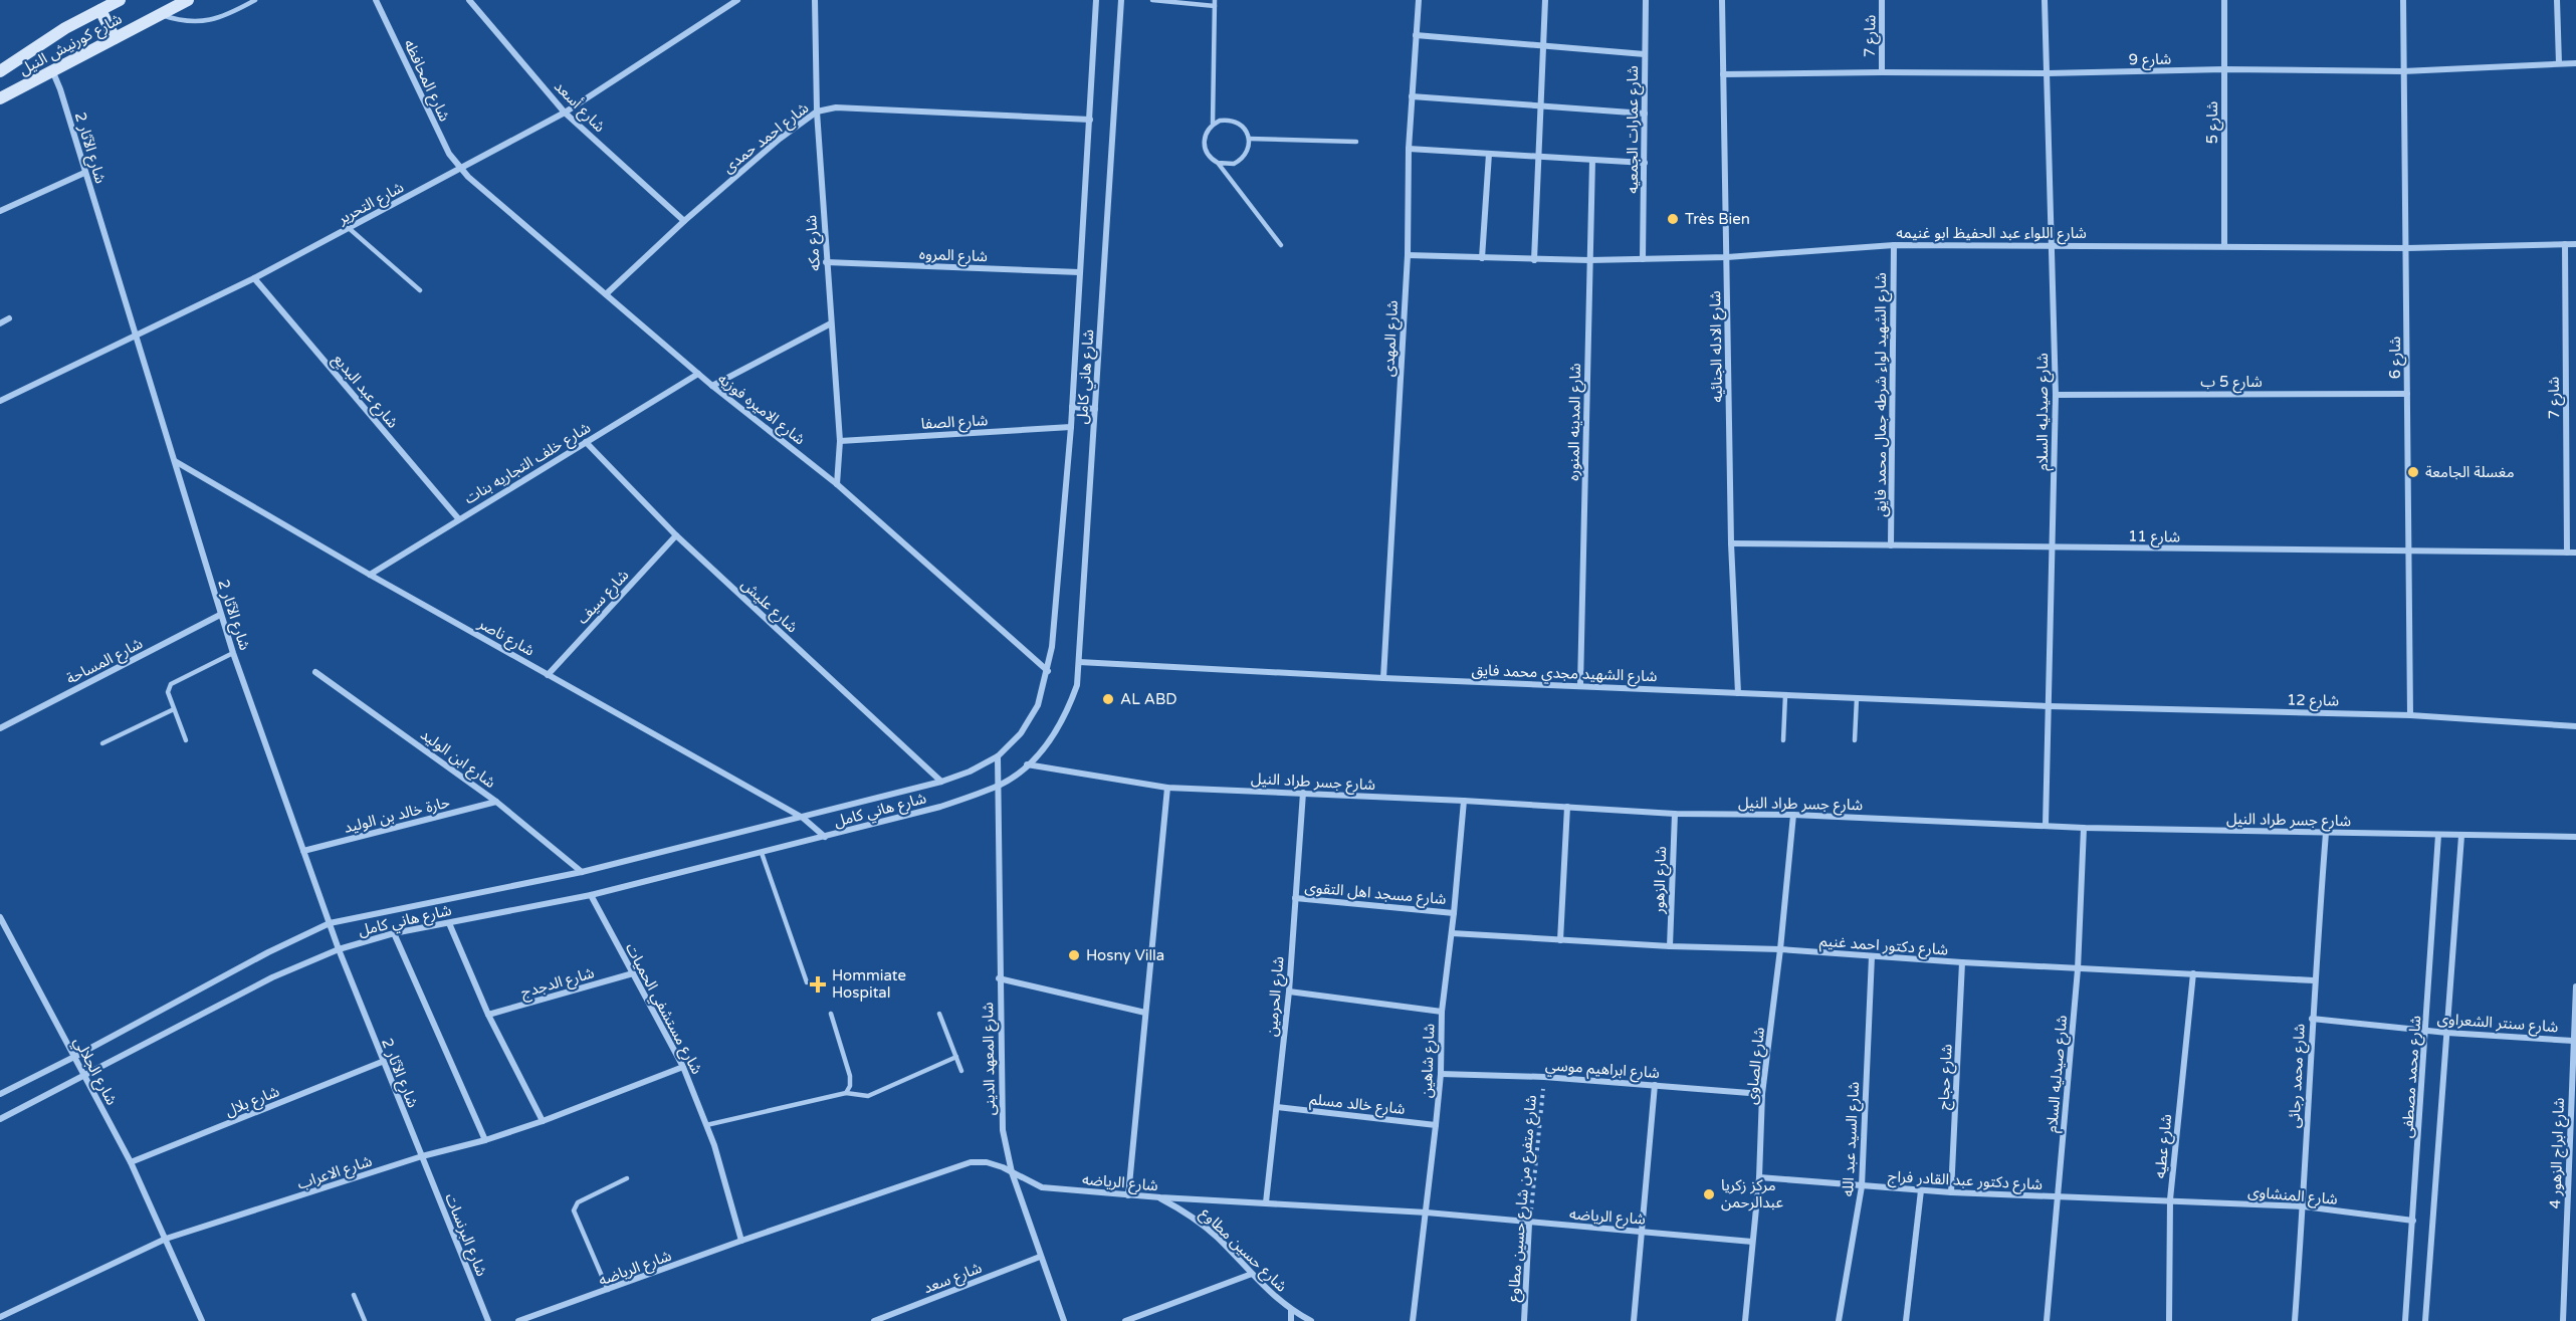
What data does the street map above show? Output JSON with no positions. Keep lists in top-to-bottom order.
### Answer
{
  "streets": {
    "main road": ["شارع كورنيش النيل"],
    "street": [
      "شارع 7",
      "شارع 9",
      "شارع المحافظه",
      "شارع أسعد",
      "شارع 5",
      "شارع عمارات الجمعيه",
      "شارع احمد حمدى",
      "شارع الآثار 2",
      "شارع التحرير",
      "شارع اللواء عبد الحفيظ ابو غنيمه",
      "شارع مكه",
      "شارع المروه",
      "شارع المهدى",
      "شارع الادله الجنائيه",
      "شارع 6",
      "شارع هاني كامل",
      "شارع 5 ب",
      "شارع عبد البديع",
      "شارع الشهيد لواء شرطه جمال محمد فايق",
      "شارع الاميره فوزيه",
      "شارع صيدليه السلام",
      "شارع الصفا",
      "شارع المدينه المنوره",
      "شارع خلف التجاريه بنات",
      "شارع 11",
      "شارع سيف",
      "شارع عليش",
      "شارع ناصر",
      "شارع المساحة",
      "شارع الشهيد مجدي محمد فايق",
      "شارع 12",
      "شارع ابن الوليد",
      "شارع جسر طراد النيل",
      "حارة خالد بن الوليد",
      "شارع الزهور",
      "شارع مسجد اهل التقوى",
      "شارع دكتور احمد غنيم",
      "شارع الدجدج",
      "شارع الحرمين",
      "شارع مستشفي الحميات",
      "شارع سنتر الشعراوى",
      "شارع المعهد الدينى",
      "شارع شاهين",
      "شارع الصاوى",
      "شارع ابراهيم موسي",
      "شارع الجلالي",
      "شارع محمد رجائى",
      "شارع حجاج",
      "شارع محمد مصطفى",
      "شارع بلال",
      "شارع خالد مسلم",
      "شارع السيد عبد الله",
      "شارع عطيه",
      "شارع ابراج الزهور 4",
      "شارع الاعراب",
      "شارع دكتور عبد القادر فراج",
      "شارع الرياضه",
      "شارع المنشاوى",
      "شارع متفرع من شارع حسين مطاوع",
      "شارع البرنسات",
      "شارع حسين مطاوع",
      "شارع سعد"
    ]
  },
  "crossings": [
    ["شارع 7", "شارع 9"],
    ["شارع 7", "شارع اللواء عبد الحفيظ ابو غنيمه"],
    ["شارع 7", "شارع 11"],
    ["شارع كورنيش النيل", "شارع الآثار 2"],
    ["شارع 9", "شارع 5"],
    ["شارع 9", "شارع الادله الجنائيه"],
    ["شارع 9", "شارع 6"],
    ["شارع 9", "شارع صيدليه السلام"],
    ["شارع المحافظه", "شارع التحرير"],
    ["شارع المحافظه", "شارع الاميره فوزيه"],
    ["شارع أسعد", "شارع احمد حمدى"],
    ["شارع أسعد", "شارع التحرير"],
    ["شارع 5", "شارع اللواء عبد الحفيظ ابو غنيمه"],
    ["شارع عمارات الجمعيه", "شارع اللواء عبد الحفيظ ابو غنيمه"],
    ["شارع احمد حمدى", "شارع مكه"],
    ["شارع احمد حمدى", "شارع هاني كامل"],
    ["شارع احمد حمدى", "شارع الاميره فوزيه"],
    ["شارع الآثار 2", "شارع التحرير"],
    ["شارع الآثار 2", "شارع هاني كامل"],
    ["شارع الآثار 2", "شارع ناصر"],
    ["شارع الآثار 2", "شارع المساحة"],
    ["شارع الآثار 2", "حارة خالد بن الوليد"],
    ["شارع الآثار 2", "شارع بلال"],
    ["شارع الآثار 2", "شارع الاعراب"],
    ["شارع الآثار 2", "شارع البرنسات"],
    ["شارع التحرير", "شارع عبد البديع"],
    ["شارع التحرير", "شارع الاميره فوزيه"],
    ["شارع اللواء عبد الحفيظ ابو غنيمه", "شارع المهدى"],
    ["شارع اللواء عبد الحفيظ ابو غنيمه", "شارع الادله الجنائيه"],
    ["شارع اللواء عبد الحفيظ ابو غنيمه", "شارع 6"],
    ["شارع اللواء عبد الحفيظ ابو غنيمه", "شارع الشهيد لواء شرطه جمال محمد فايق"],
    ["شارع اللواء عبد الحفيظ ابو غنيمه", "شارع صيدليه السلام"],
    ["شارع اللواء عبد الحفيظ ابو غنيمه", "شارع المدينه المنوره"],
    ["شارع مكه", "شارع المروه"],
    ["شارع مكه", "شارع الاميره فوزيه"],
    ["شارع مكه", "شارع الصفا"],
    ["شارع المروه", "شارع هاني كامل"],
    ["شارع المهدى", "شارع الشهيد مجدي محمد فايق"],
    ["شارع الادله الجنائيه", "شارع 11"],
    ["شارع الادله الجنائيه", "شارع الشهيد مجدي محمد فايق"],
    ["شارع 6", "شارع 5 ب"],
    ["شارع 6", "شارع 11"],
    ["شارع 6", "شارع 12"],
    ["شارع هاني كامل", "شارع الاميره فوزيه"],
    ["شارع هاني كامل", "شارع الصفا"],
    ["شارع هاني كامل", "شارع عليش"],
    ["شارع هاني كامل", "شارع ناصر"],
    ["شارع هاني كامل", "شارع الشهيد مجدي محمد فايق"],
    ["شارع هاني كامل", "شارع ابن الوليد"],
    ["شارع هاني كامل", "شارع جسر طراد النيل"],
    ["شارع هاني كامل", "شارع مستشفي الحميات"],
    ["شارع هاني كامل", "شارع المعهد الدينى"],
    ["شارع هاني كامل", "شارع الجلالي"],
    ["شارع 5 ب", "شارع صيدليه السلام"],
    ["شارع عبد البديع", "شارع خلف التجاريه بنات"],
    ["شارع الشهيد لواء شرطه جمال محمد فايق", "شارع 11"],
    ["شارع الاميره فوزيه", "شارع خلف التجاريه بنات"],
    ["شارع صيدليه السلام", "شارع 11"],
    ["شارع صيدليه السلام", "شارع الشهيد مجدي محمد فايق"],
    ["شارع صيدليه السلام", "شارع 12"],
    ["شارع صيدليه السلام", "شارع جسر طراد النيل"],
    ["شارع صيدليه السلام", "شارع دكتور احمد غنيم"],
    ["شارع صيدليه السلام", "شارع دكتور عبد القادر فراج"],
    ["شارع المدينه المنوره", "شارع الشهيد مجدي محمد فايق"],
    ["شارع خلف التجاريه بنات", "شارع عليش"],
    ["شارع خلف التجاريه بنات", "شارع ناصر"],
    ["شارع سيف", "شارع عليش"],
    ["شارع سيف", "شارع ناصر"],
    ["شارع الشهيد مجدي محمد فايق", "شارع 12"],
    ["شارع ابن الوليد", "حارة خالد بن الوليد"],
    ["شارع جسر طراد النيل", "شارع الزهور"],
    ["شارع جسر طراد النيل", "شارع الحرمين"],
    ["شارع جسر طراد النيل", "شارع شاهين"],
    ["شارع جسر طراد النيل", "شارع الصاوى"],
    ["شارع جسر طراد النيل", "شارع محمد رجائى"],
    ["شارع جسر طراد النيل", "شارع محمد مصطفى"],
    ["شارع الزهور", "شارع دكتور احمد غنيم"],
    ["شارع مسجد اهل التقوى", "شارع الحرمين"],
    ["شارع مسجد اهل التقوى", "شارع شاهين"],
    ["شارع دكتور احمد غنيم", "شارع شاهين"],
    ["شارع دكتور احمد غنيم", "شارع الصاوى"],
    ["شارع دكتور احمد غنيم", "شارع محمد رجائى"],
    ["شارع دكتور احمد غنيم", "شارع حجاج"],
    ["شارع دكتور احمد غنيم", "شارع السيد عبد الله"],
    ["شارع دكتور احمد غنيم", "شارع عطيه"],
    ["شارع الدجدج", "شارع مستشفي الحميات"],
    ["شارع الحرمين", "شارع خالد مسلم"],
    ["شارع الحرمين", "شارع الرياضه"],
    ["شارع مستشفي الحميات", "شارع الاعراب"],
    ["شارع مستشفي الحميات", "شارع الرياضه"],
    ["شارع سنتر الشعراوى", "شارع محمد رجائى"],
    ["شارع سنتر الشعراوى", "شارع محمد مصطفى"],
    ["شارع سنتر الشعراوى", "شارع ابراج الزهور 4"],
    ["شارع المعهد الدينى", "شارع الرياضه"],
    ["شارع المعهد الدينى", "شارع سعد"],
    ["شارع شاهين", "شارع ابراهيم موسي"],
    ["شارع شاهين", "شارع خالد مسلم"],
    ["شارع شاهين", "شارع الرياضه"],
    ["شارع الصاوى", "شارع ابراهيم موسي"],
    ["شارع الصاوى", "شارع دكتور عبد القادر فراج"],
    ["شارع الصاوى", "شارع الرياضه"],
    ["شارع ابراهيم موسي", "شارع متفرع من شارع حسين مطاوع"],
    ["شارع الجلالي", "شارع بلال"],
    ["شارع الجلالي", "شارع الاعراب"],
    ["شارع محمد رجائى", "شارع المنشاوى"],
    ["شارع حجاج", "شارع دكتور عبد القادر فراج"],
    ["شارع محمد مصطفى", "شارع المنشاوى"],
    ["شارع السيد عبد الله", "شارع دكتور عبد القادر فراج"],
    ["شارع عطيه", "شارع دكتور عبد القادر فراج"],
    ["شارع عطيه", "شارع المنشاوى"],
    ["شارع الاعراب", "شارع البرنسات"],
    ["شارع دكتور عبد القادر فراج", "شارع المنشاوى"],
    ["شارع الرياضه", "شارع متفرع من شارع حسين مطاوع"],
    ["شارع الرياضه", "شارع حسين مطاوع"]
  ],
  "places": {
    "other": [
      "Très Bien",
      "مغسلة الجامعة",
      "AL ABD",
      "Hosny Villa",
      "مركز زكريا عبدالرحمن"
    ],
    "health": ["Hommiate Hospital"]
  }
}
